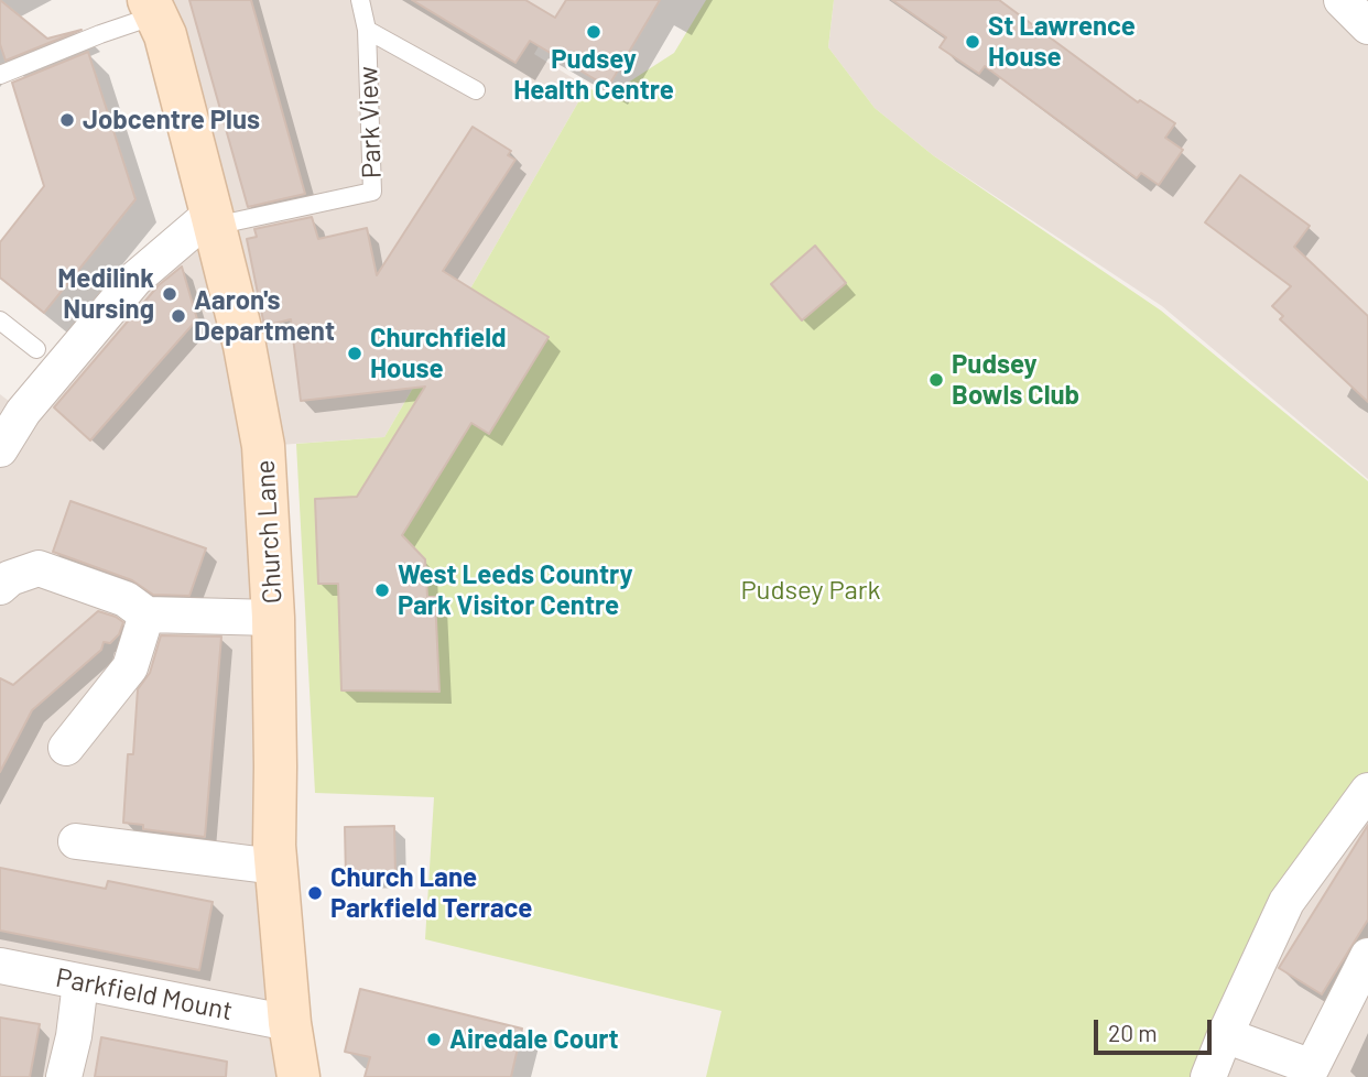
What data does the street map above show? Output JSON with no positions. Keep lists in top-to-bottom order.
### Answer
{
  "streets": {
    "main road": ["Church Lane"],
    "street": ["Parkfield Mount"],
    "lane": ["Park View"]
  },
  "crossings": [
    ["Park View", "Church Lane"],
    ["Church Lane", "Parkfield Mount"]
  ],
  "parks": ["Pudsey Park"],
  "places": [
    "Pudsey Health Centre",
    "St Lawrence House",
    "Jobcentre Plus",
    "Medilink Nursing",
    "Aaron's Department",
    "Churchfield House",
    "Pudsey Bowls Club",
    "West Leeds Country Park Visitor Centre",
    "Church Lane Parkfield Terrace",
    "Airedale Court"
  ],
  "scale_bar": "20 m"
}
